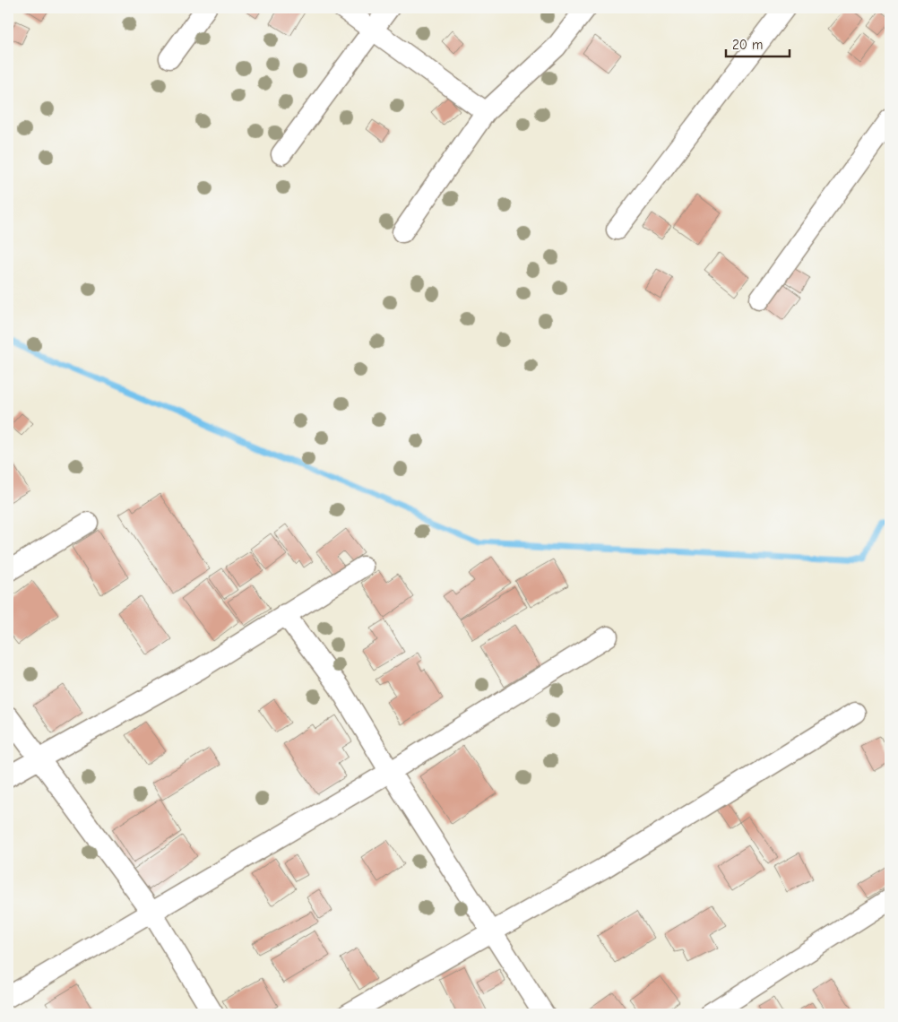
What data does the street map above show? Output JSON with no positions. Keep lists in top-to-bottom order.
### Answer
{
  "scale_bar": "20 m"
}
